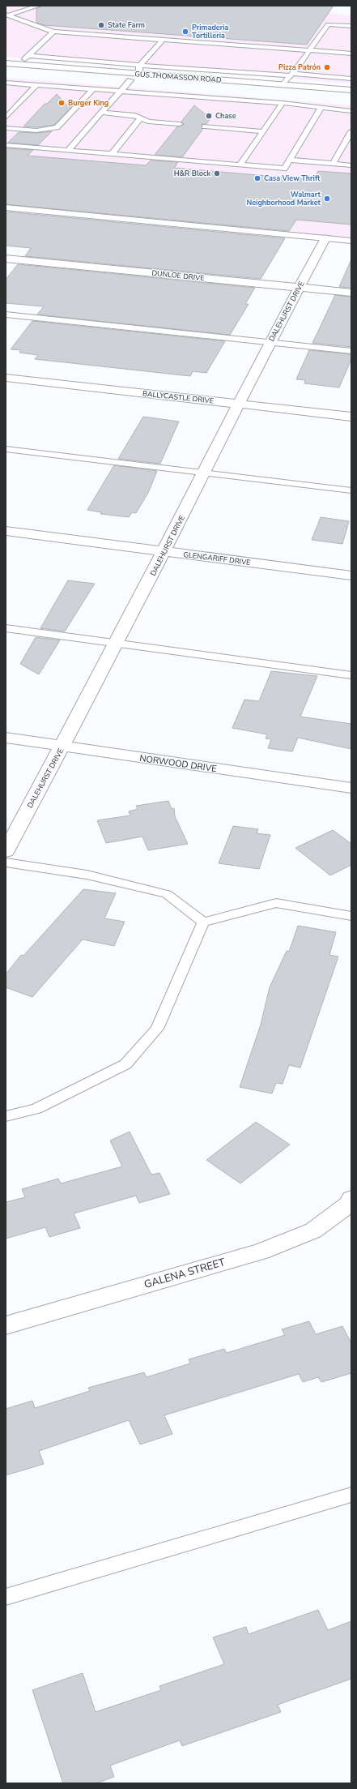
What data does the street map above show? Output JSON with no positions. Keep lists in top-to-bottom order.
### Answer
{
  "streets": {
    "street": [
      "GUS THOMASSON ROAD",
      "DUNLOE DRIVE",
      "DALEHURST DRIVE",
      "BALLYCASTLE DRIVE",
      "GLENGARIFF DRIVE",
      "NORWOOD DRIVE",
      "GALENA STREET"
    ]
  },
  "crossings": [
    ["DUNLOE DRIVE", "DALEHURST DRIVE"],
    ["DALEHURST DRIVE", "BALLYCASTLE DRIVE"],
    ["DALEHURST DRIVE", "GLENGARIFF DRIVE"],
    ["DALEHURST DRIVE", "NORWOOD DRIVE"]
  ],
  "places": [
    "State Farm",
    "Primaderia Tortilleria",
    "Pizza Patrón",
    "Burger King",
    "Chase",
    "H&R Block",
    "Casa View Thrift",
    "Walmart Neighborhood Market"
  ]
}
